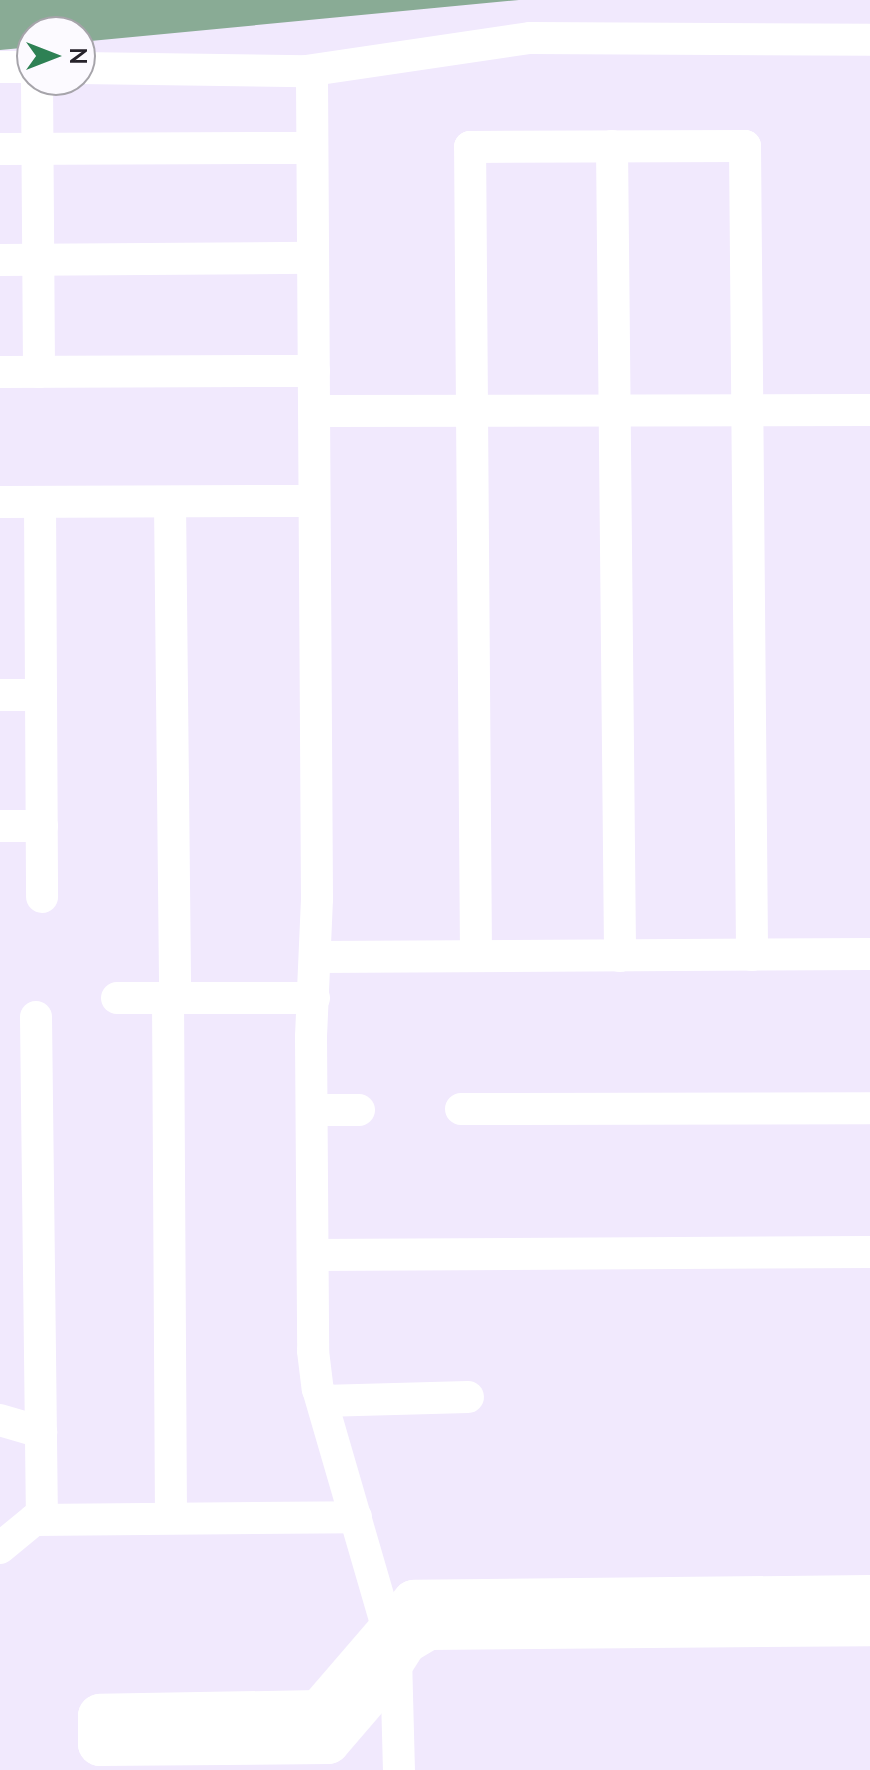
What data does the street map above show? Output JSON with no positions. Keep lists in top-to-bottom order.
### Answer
{
  "north": "right"
}
